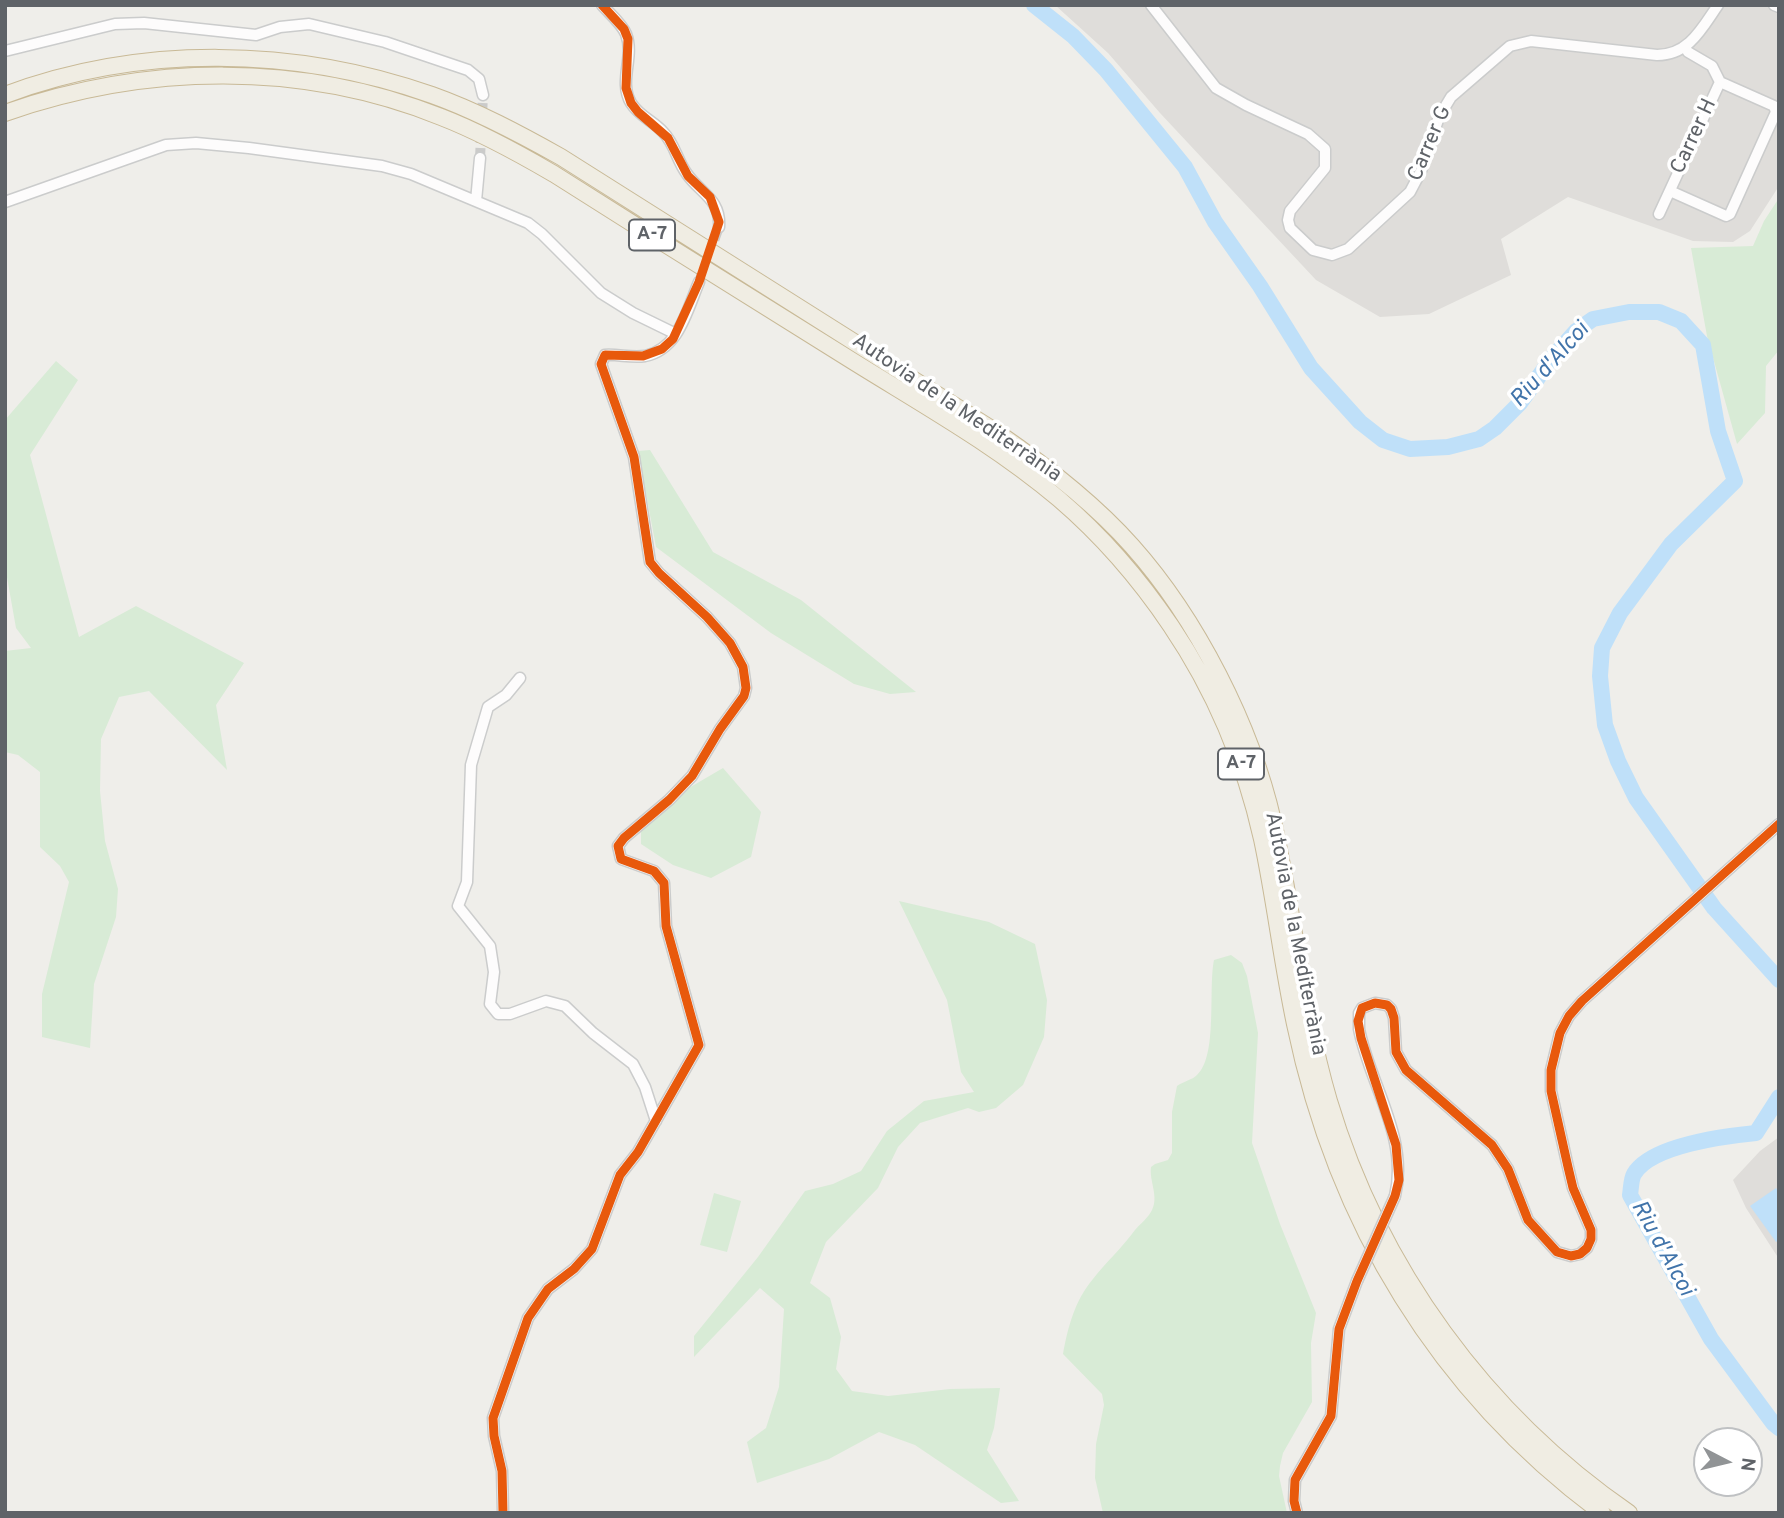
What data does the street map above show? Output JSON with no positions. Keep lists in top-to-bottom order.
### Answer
{
  "streets": {
    "highway": ["A-7", "Autovia de la Mediterrània"],
    "street": ["Carrer H", "Carrer G"]
  },
  "crossings": [
    ["Carrer H", "Carrer G"]
  ],
  "water": ["Riu d'Alcoi"],
  "north": "right"
}
